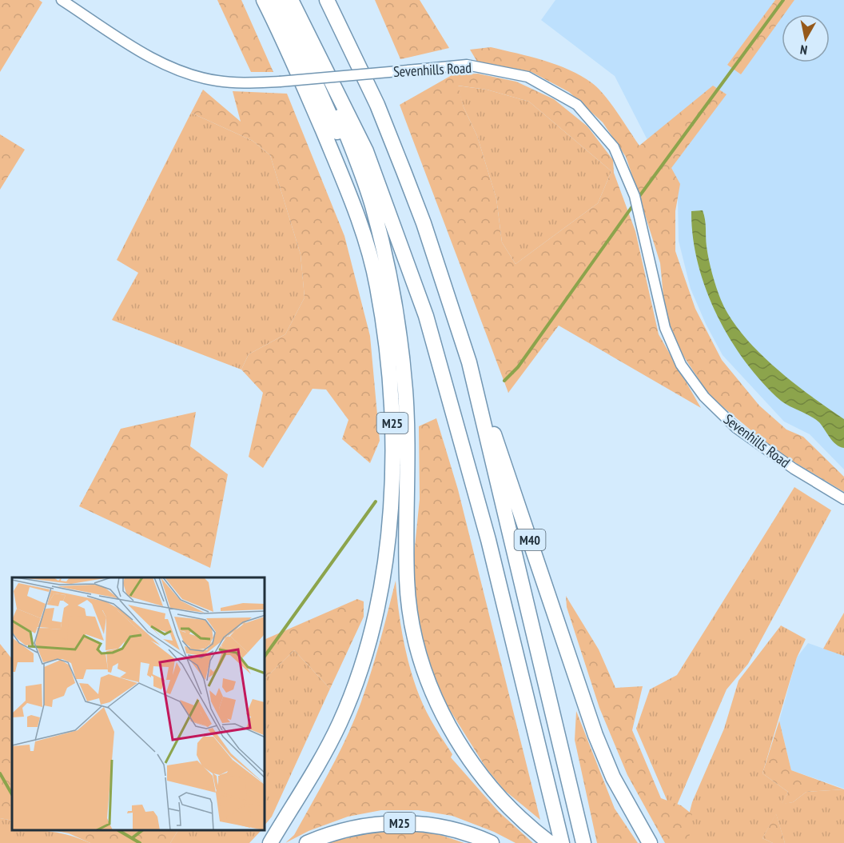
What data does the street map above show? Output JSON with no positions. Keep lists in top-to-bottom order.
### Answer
{
  "streets": {
    "highway": ["M25", "M40"],
    "street": ["Sevenhills Road"]
  },
  "north": "bottom"
}
